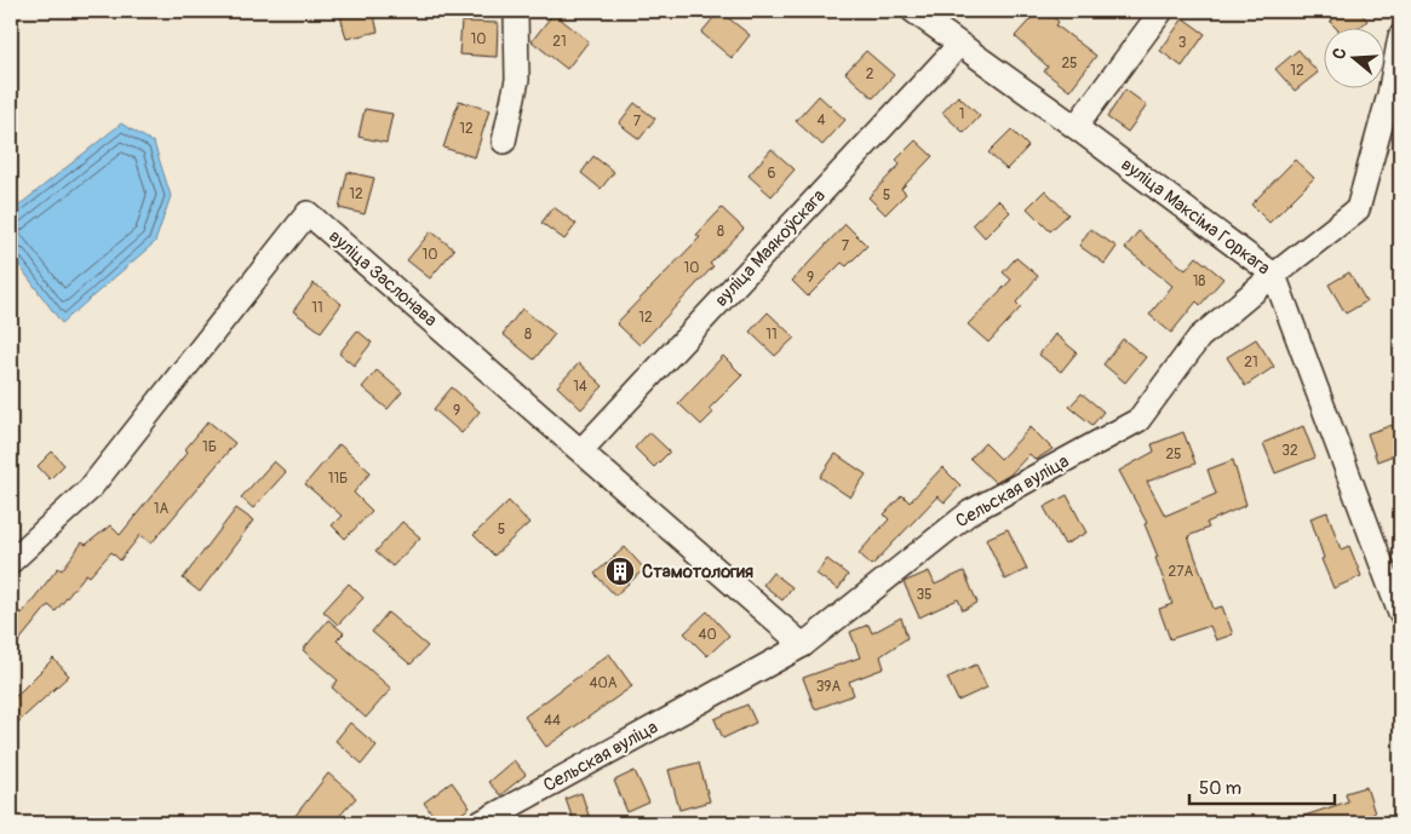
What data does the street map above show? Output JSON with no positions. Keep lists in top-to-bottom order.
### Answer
{
  "streets": {
    "street": [
      "вуліца Максіма Горкага",
      "вуліца Маякоўскага",
      "вуліца Заслонава",
      "Сельская вуліца"
    ]
  },
  "crossings": [
    ["вуліца Максіма Горкага", "вуліца Маякоўскага"],
    ["вуліца Максіма Горкага", "Сельская вуліца"],
    ["вуліца Маякоўскага", "вуліца Заслонава"],
    ["вуліца Заслонава", "Сельская вуліца"]
  ],
  "places": {
    "building": ["Стамотология"]
  },
  "house_numbers": [
    "10",
    "21",
    "3",
    "25",
    "12",
    "2",
    "1",
    "4",
    "7",
    "12",
    "6",
    "12",
    "5",
    "8",
    "7",
    "10",
    "10",
    "9",
    "18",
    "11",
    "12",
    "8",
    "11",
    "21",
    "14",
    "9",
    "1Б",
    "32",
    "25",
    "11Б",
    "1А",
    "5",
    "27А",
    "35",
    "40",
    "40А",
    "39А",
    "44"
  ],
  "scale_bar": "50 m",
  "north": "left"
}
